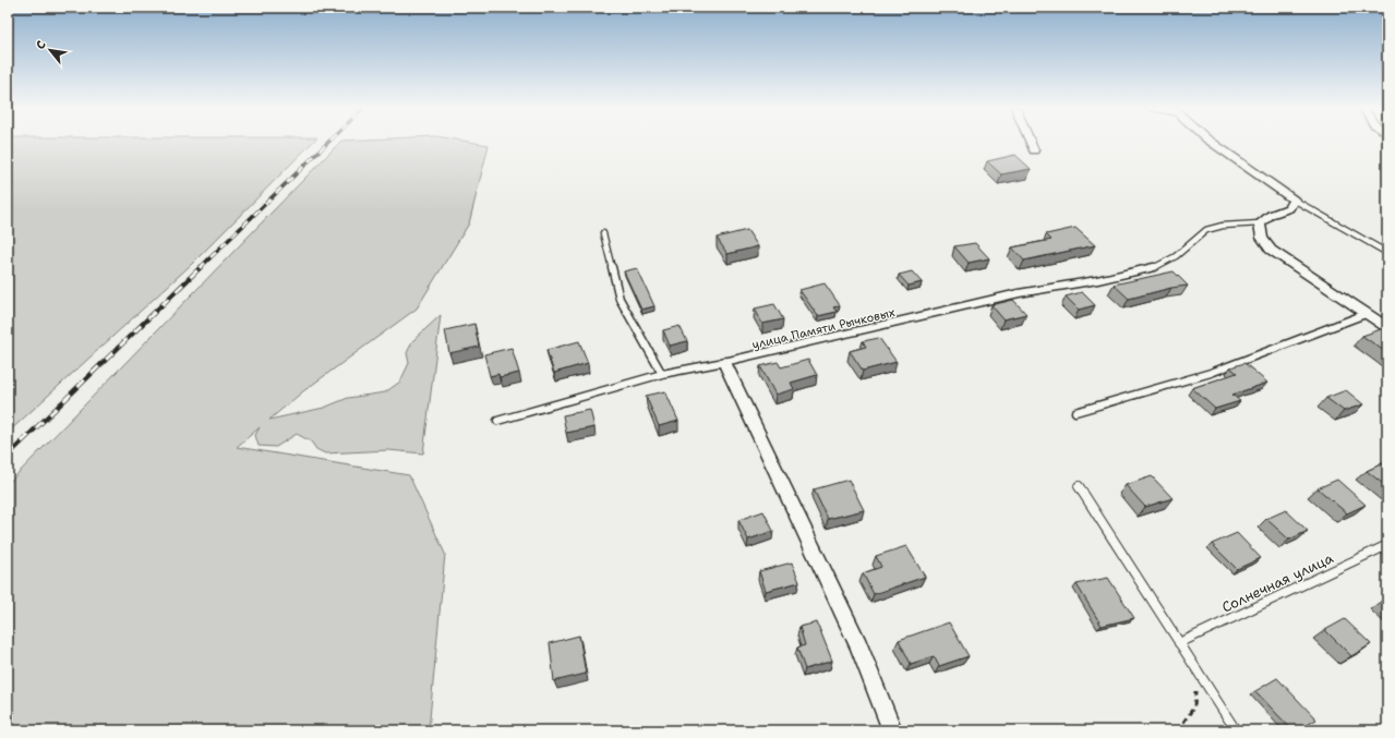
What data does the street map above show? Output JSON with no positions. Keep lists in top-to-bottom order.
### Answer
{
  "streets": {
    "lane": ["улица Памяти Рычковых", "Солнечная улица"]
  },
  "north": "top left"
}
